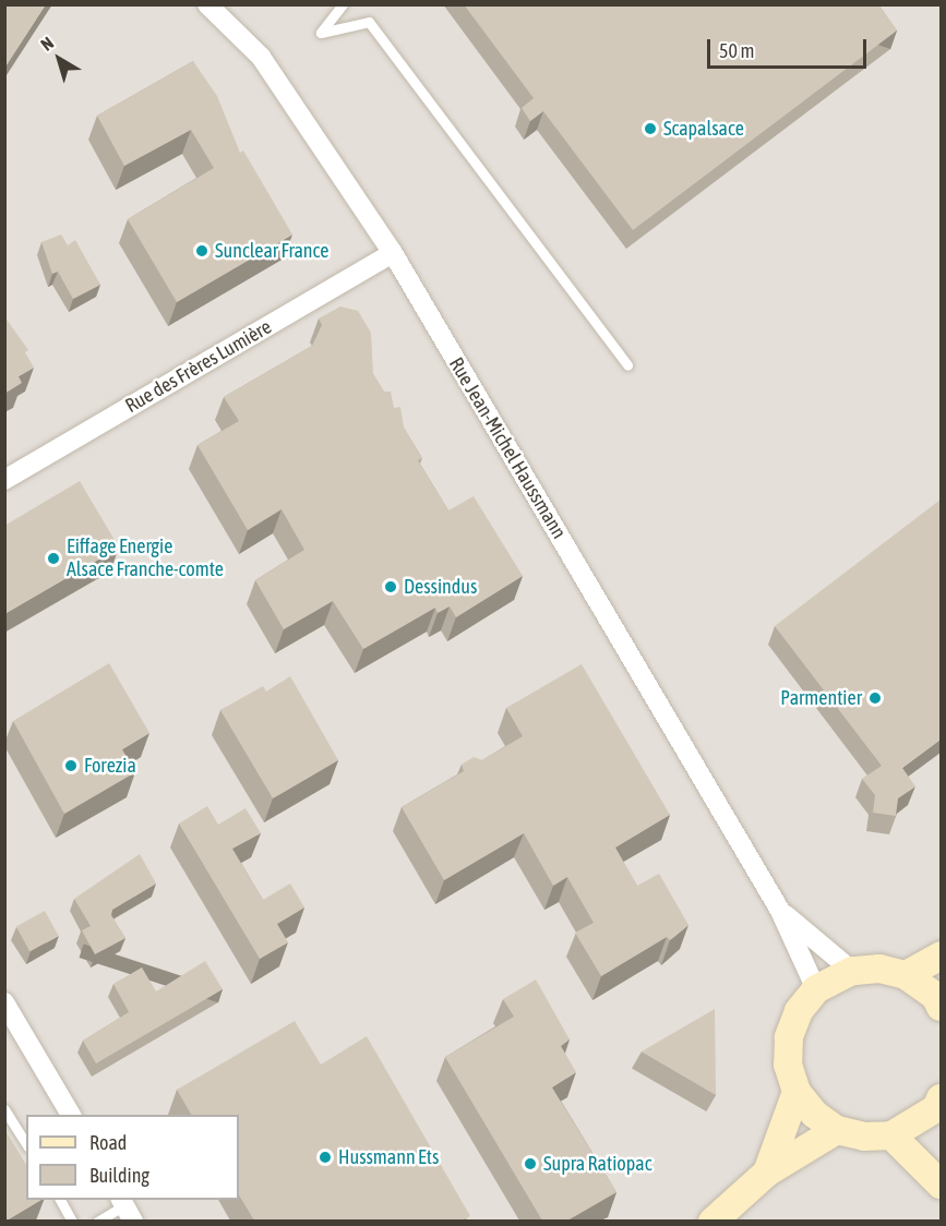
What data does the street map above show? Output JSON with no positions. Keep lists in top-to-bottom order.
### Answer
{
  "streets": {
    "street": ["Rue des Frères Lumière", "Rue Jean-Michel Haussmann"]
  },
  "crossings": [
    ["Rue des Frères Lumière", "Rue Jean-Michel Haussmann"]
  ],
  "places": [
    "Scapalsace",
    "Sunclear France",
    "Eiffage Energie Alsace Franche-comte",
    "Dessindus",
    "Parmentier",
    "Forezia",
    "Hussmann Ets",
    "Supra Ratiopac"
  ],
  "legend": ["Road", "Building"],
  "scale_bar": "50 m",
  "north": "top left"
}
